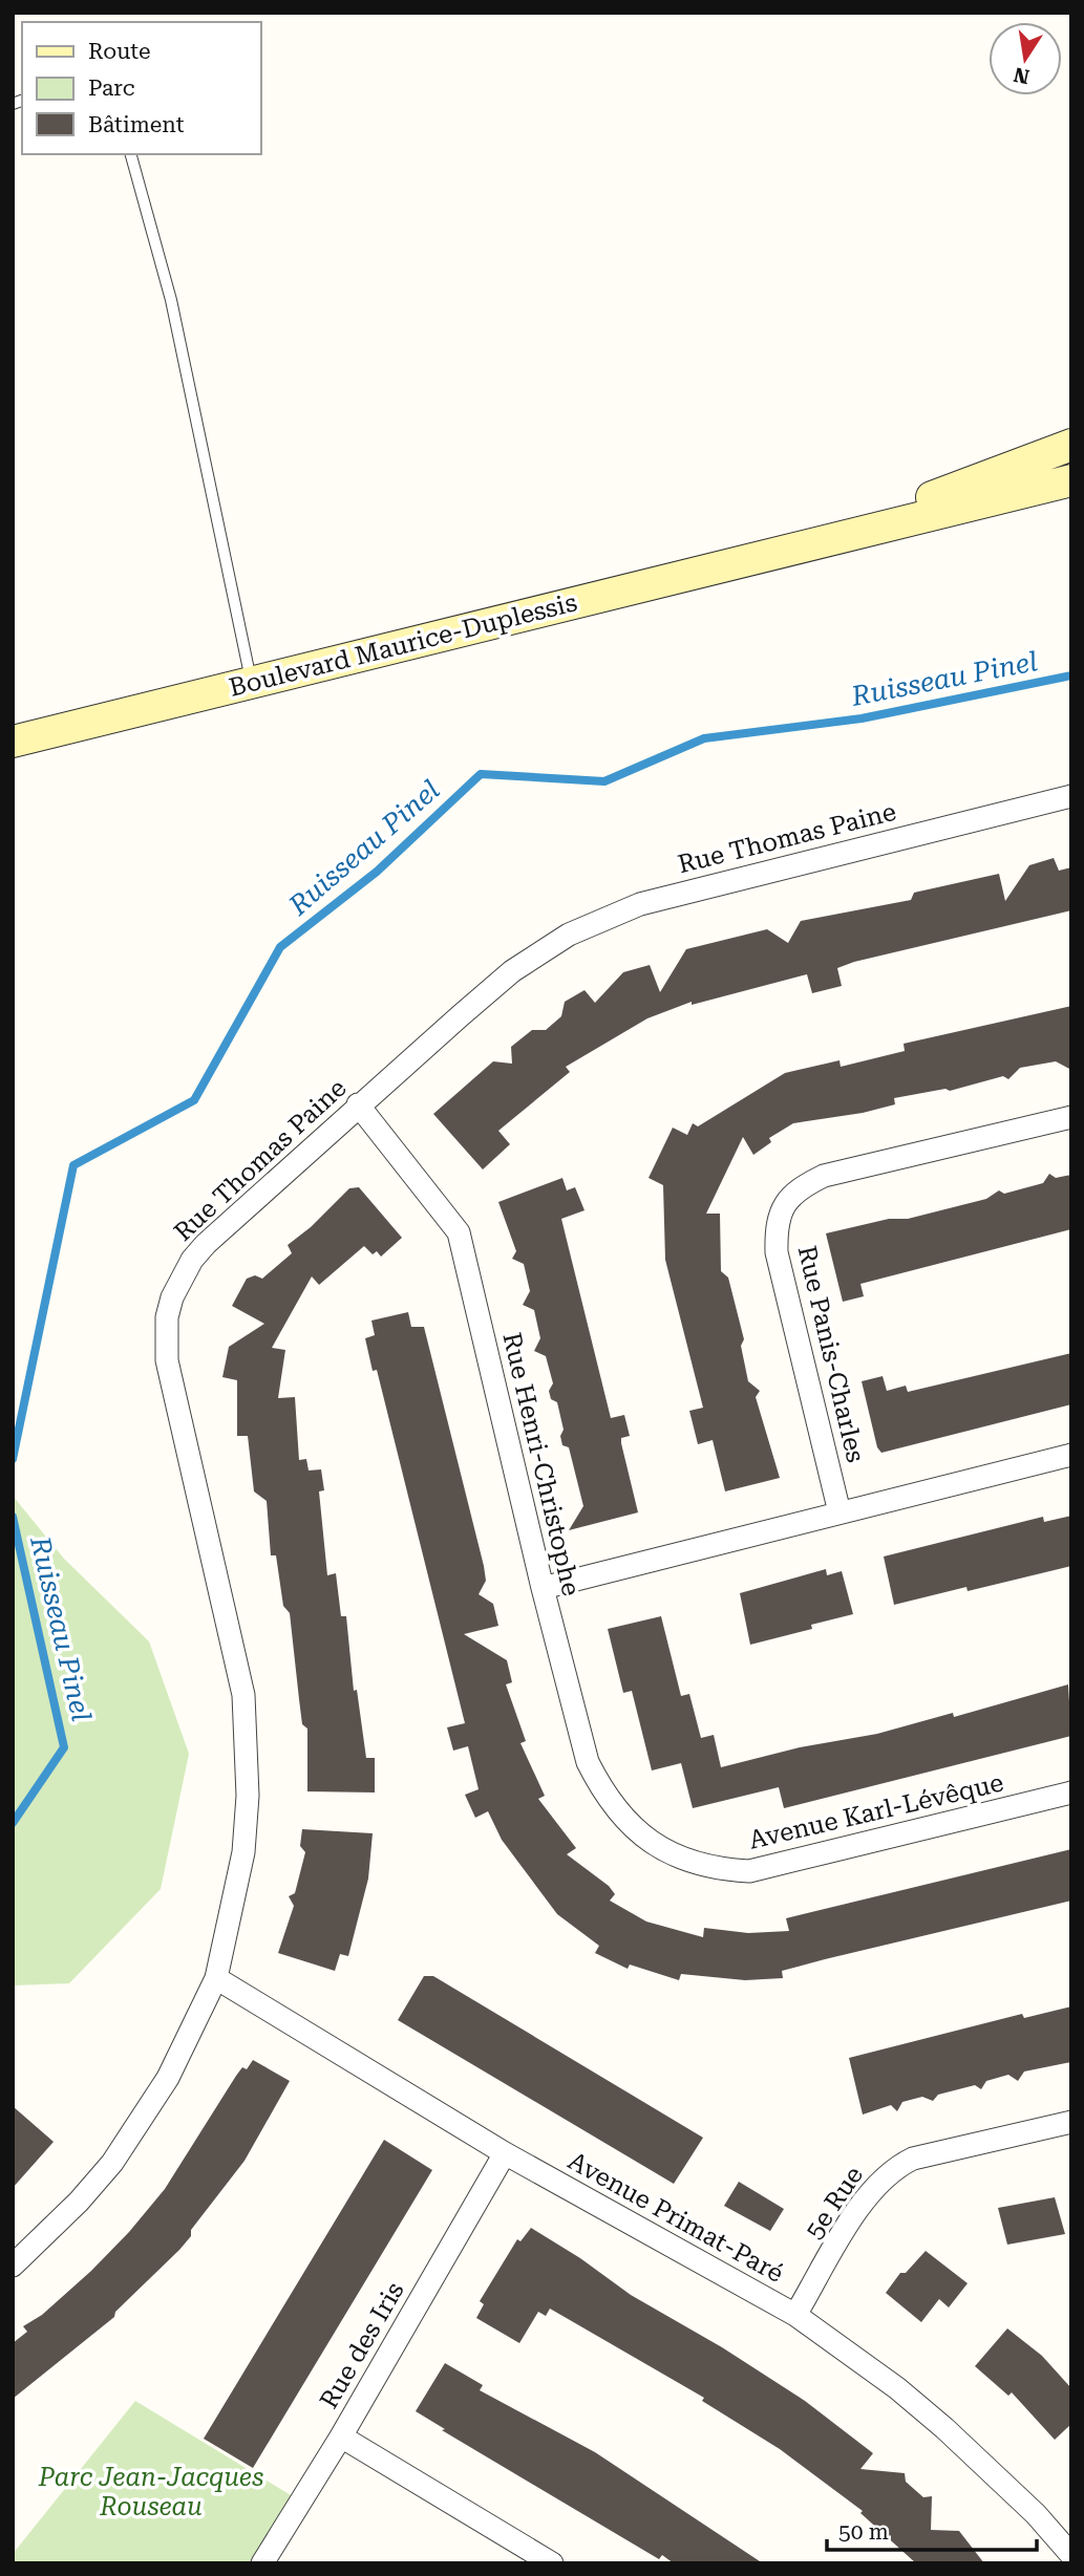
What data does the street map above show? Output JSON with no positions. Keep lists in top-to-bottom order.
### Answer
{
  "streets": {
    "street": [
      "Boulevard Maurice-Duplessis",
      "Rue Thomas Paine",
      "Rue Panis-Charles",
      "Rue Henri-Christophe",
      "Avenue Karl-Lévêque",
      "5e Rue",
      "Avenue Primat-Paré",
      "Rue des Iris"
    ]
  },
  "crossings": [
    ["Rue Thomas Paine", "Rue Henri-Christophe"],
    ["Rue Thomas Paine", "Avenue Primat-Paré"],
    ["Rue Henri-Christophe", "Avenue Karl-Lévêque"],
    ["5e Rue", "Avenue Primat-Paré"],
    ["Avenue Primat-Paré", "Rue des Iris"]
  ],
  "water": ["Ruisseau Pinel"],
  "parks": ["Parc Jean-Jacques Rouseau"],
  "legend": ["Route", "Parc", "Bâtiment"],
  "scale_bar": "50 m",
  "north": "bottom"
}
